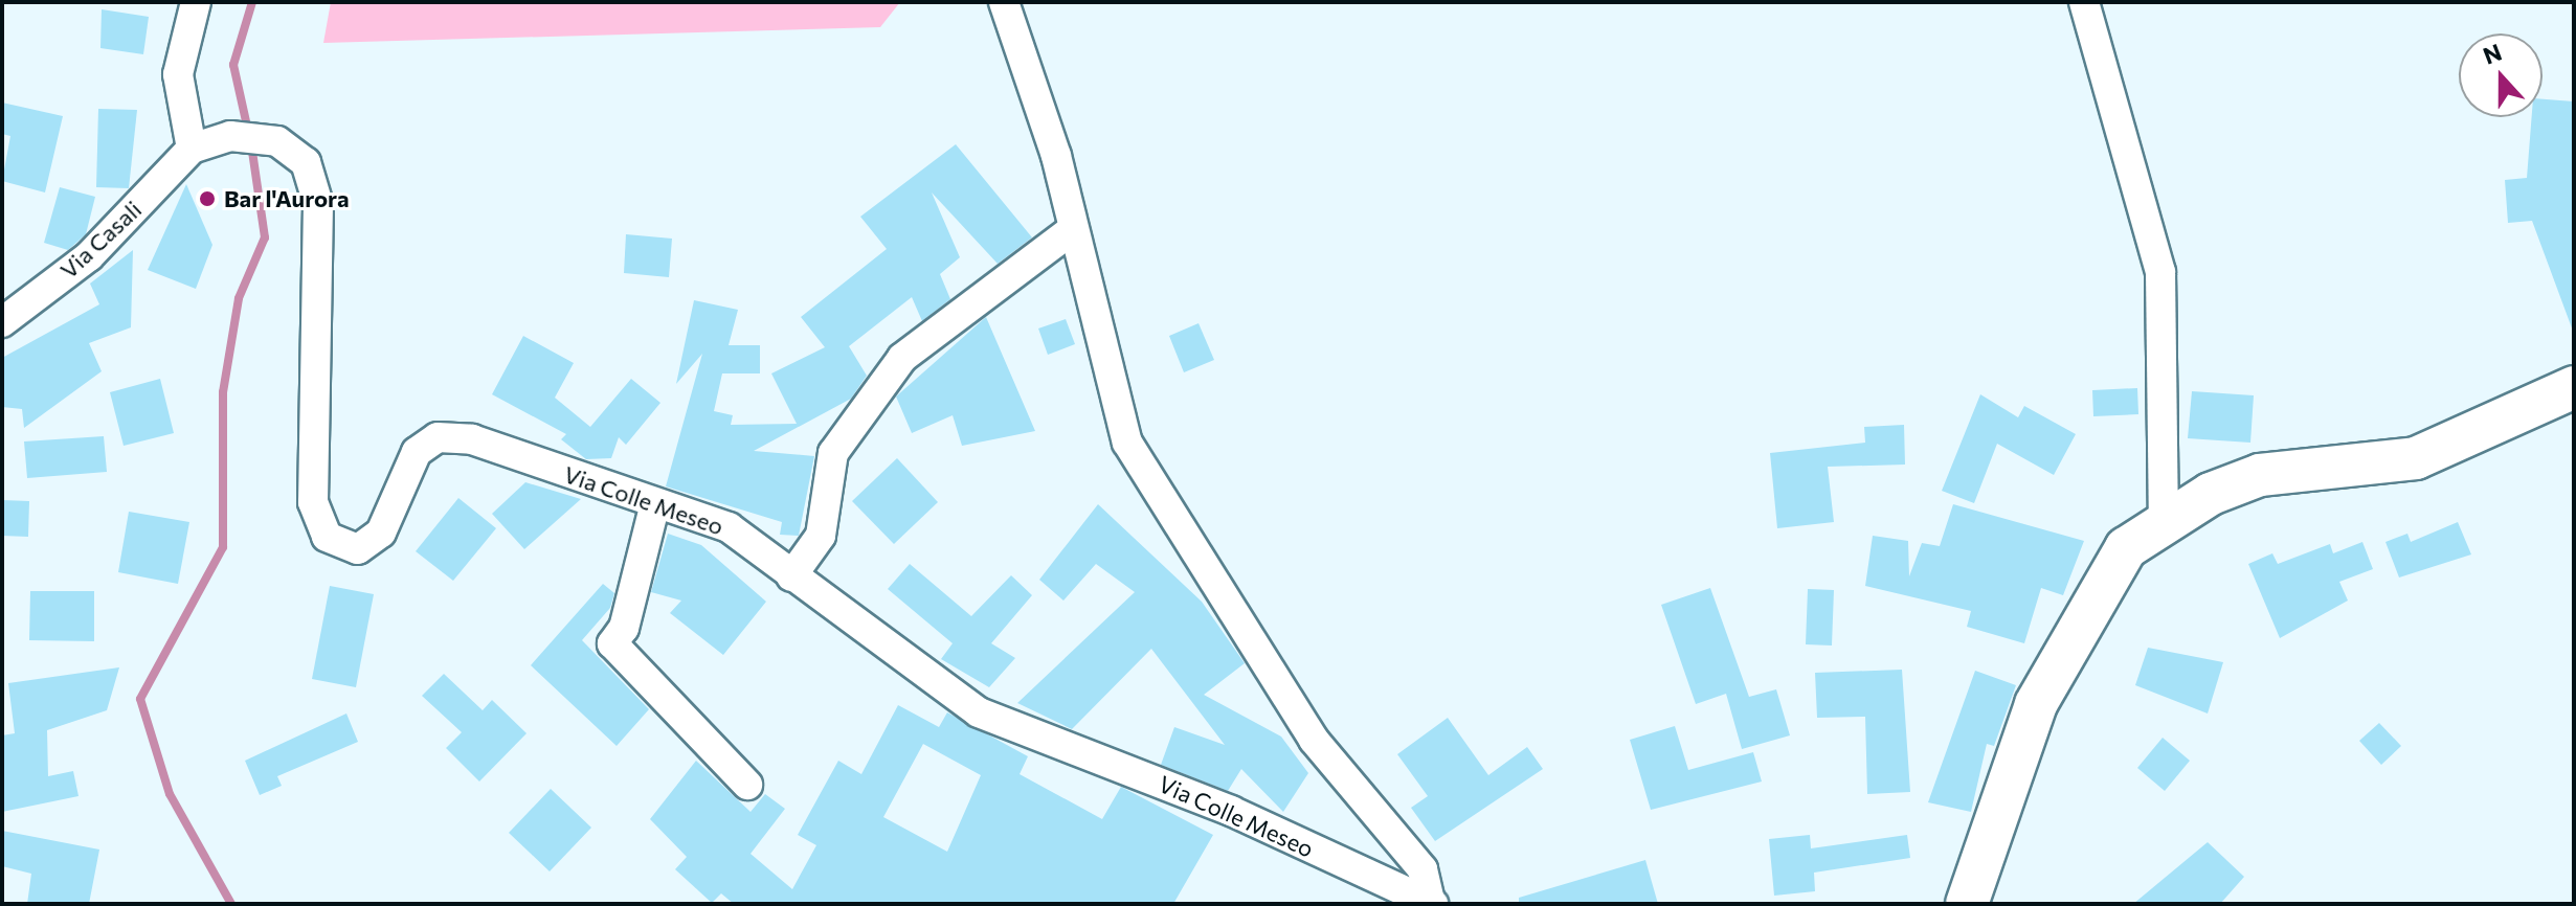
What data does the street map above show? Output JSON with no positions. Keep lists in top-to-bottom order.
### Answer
{
  "streets": {
    "street": ["Via Casali", "Via Colle Meseo"]
  },
  "crossings": [
    ["Via Casali", "Via Colle Meseo"]
  ],
  "places": ["Bar l'Aurora"],
  "north": "top"
}
